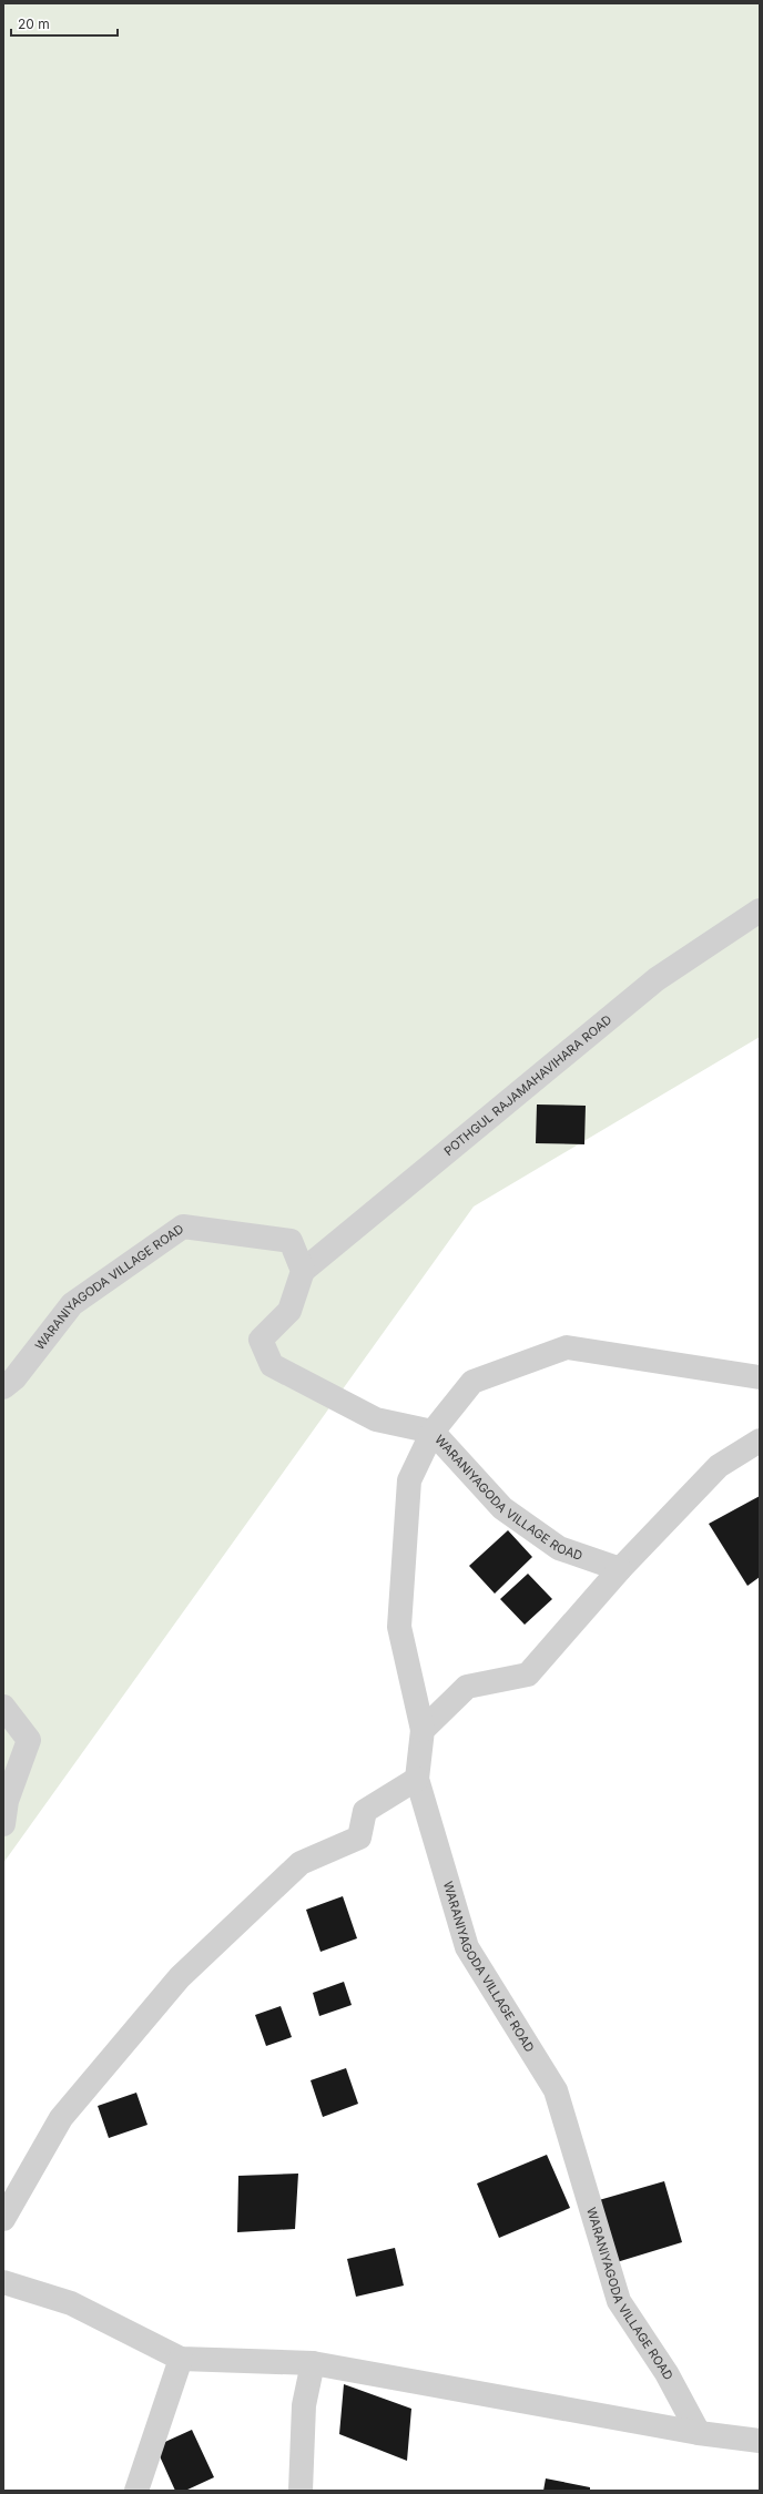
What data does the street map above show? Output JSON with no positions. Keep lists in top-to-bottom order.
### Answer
{
  "streets": {
    "street": ["POTHGUL RAJAMAHAVIHARA ROAD", "WARANIYAGODA VILLAGE ROAD"]
  },
  "crossings": [
    ["POTHGUL RAJAMAHAVIHARA ROAD", "WARANIYAGODA VILLAGE ROAD"]
  ],
  "scale_bar": "20 m"
}
